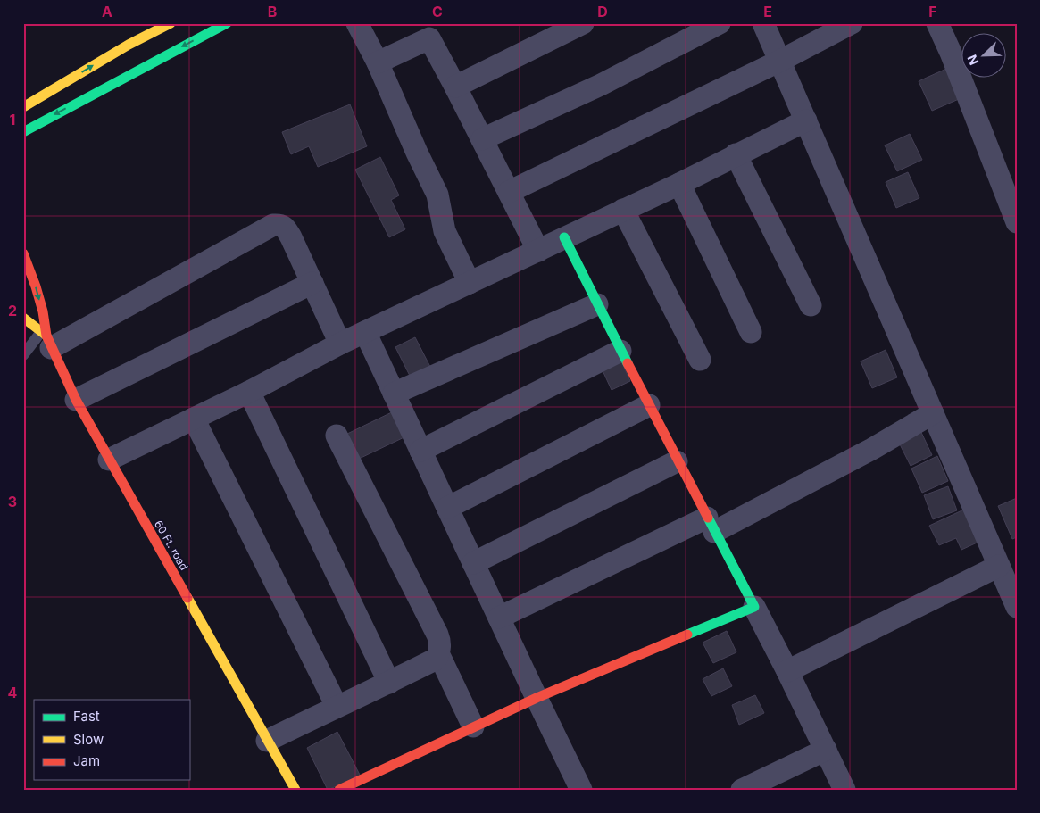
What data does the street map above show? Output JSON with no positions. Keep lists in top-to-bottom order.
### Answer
{
  "streets": {
    "street": ["60 Ft. road"]
  },
  "legend": ["Fast", "Slow", "Jam"],
  "north": "bottom left",
  "grid": {
    "columns": [
      "A",
      "B",
      "C",
      "D",
      "E",
      "F"
    ],
    "rows": [
      "1",
      "2",
      "3",
      "4"
    ]
  }
}
